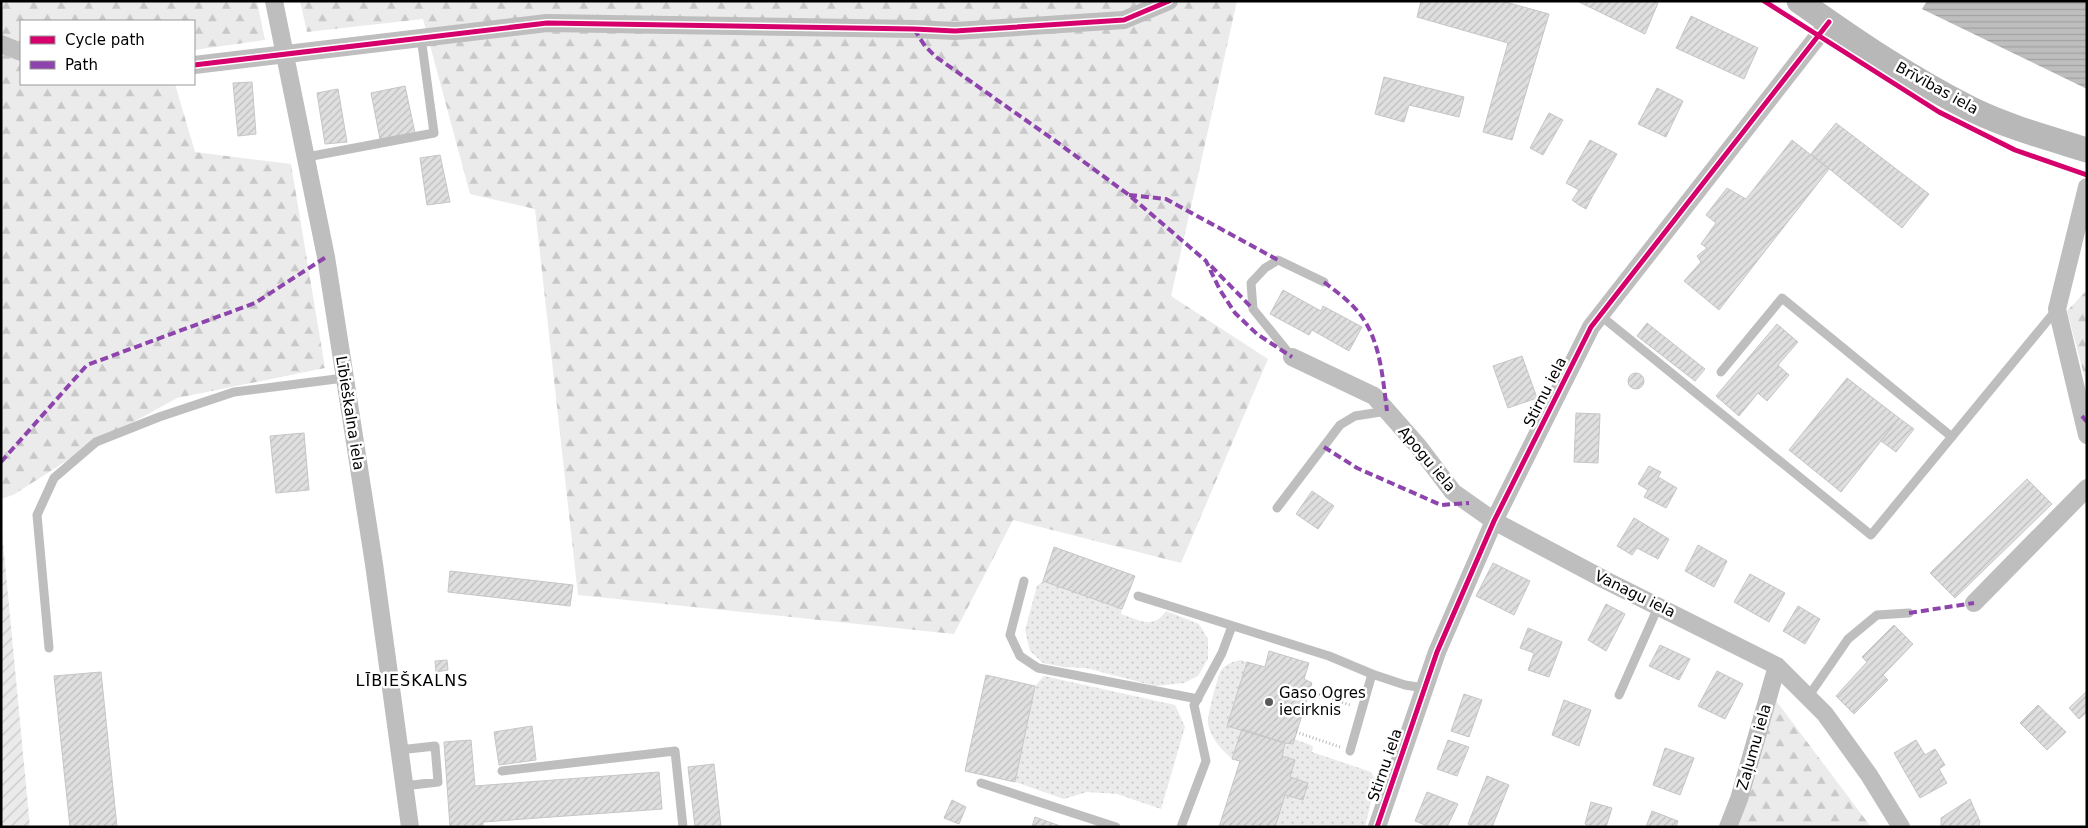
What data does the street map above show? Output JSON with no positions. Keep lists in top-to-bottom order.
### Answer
{
  "streets": {
    "main road": ["Brīvības iela"],
    "street": [
      "Stirnu iela",
      "Lībieškalna iela",
      "Apogu iela",
      "Vanagu iela",
      "Zaļumu iela"
    ]
  },
  "crossings": [
    ["Brīvības iela", "Stirnu iela"],
    ["Stirnu iela", "Apogu iela"],
    ["Stirnu iela", "Vanagu iela"],
    ["Apogu iela", "Vanagu iela"],
    ["Vanagu iela", "Zaļumu iela"]
  ],
  "districts": ["LĪBIEŠKALNS"],
  "places": ["Gaso Ogres iecirknis"],
  "legend": ["Cycle path", "Path"]
}
